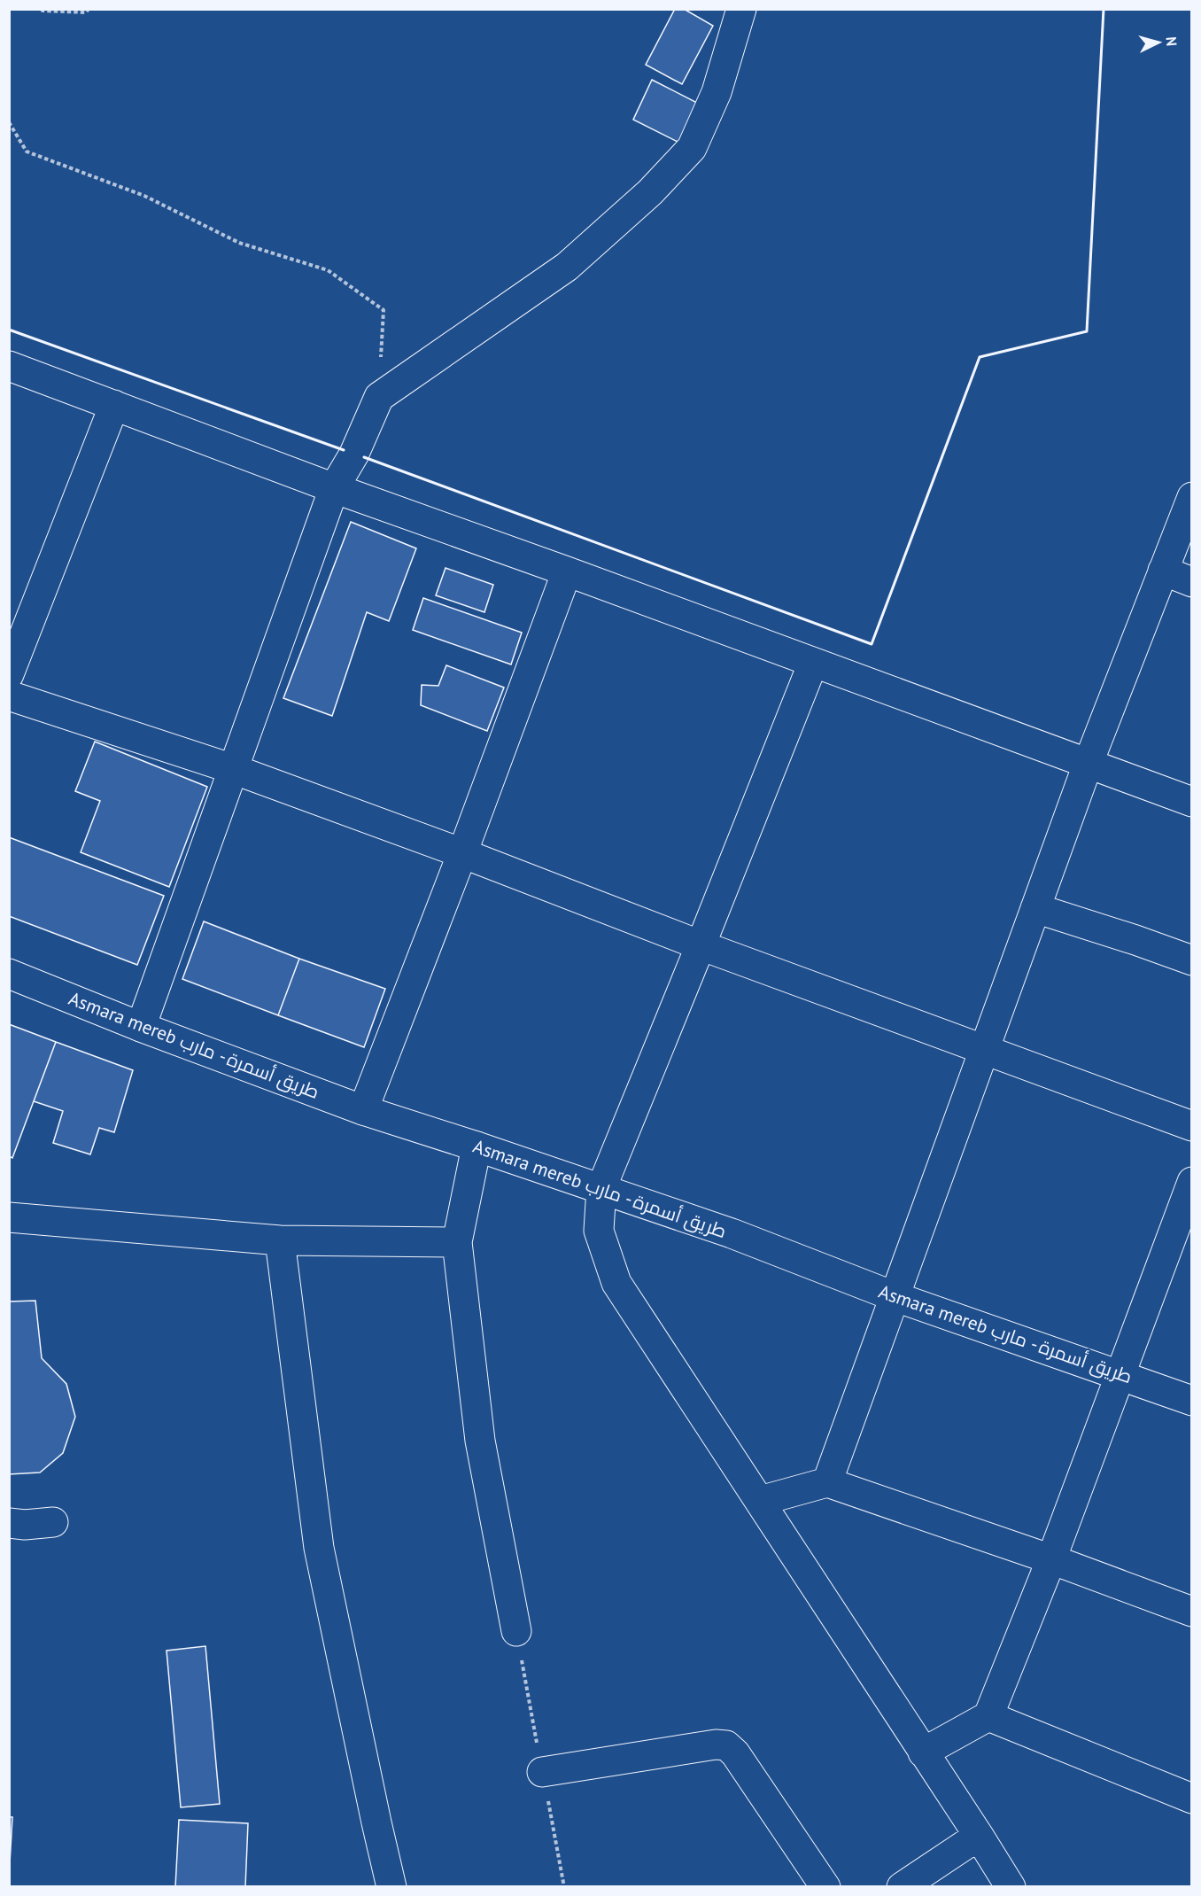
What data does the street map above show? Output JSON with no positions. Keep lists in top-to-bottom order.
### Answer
{
  "streets": {
    "main road": ["Asmara mereb طريق أسمرة - مارب"]
  },
  "north": "right"
}
